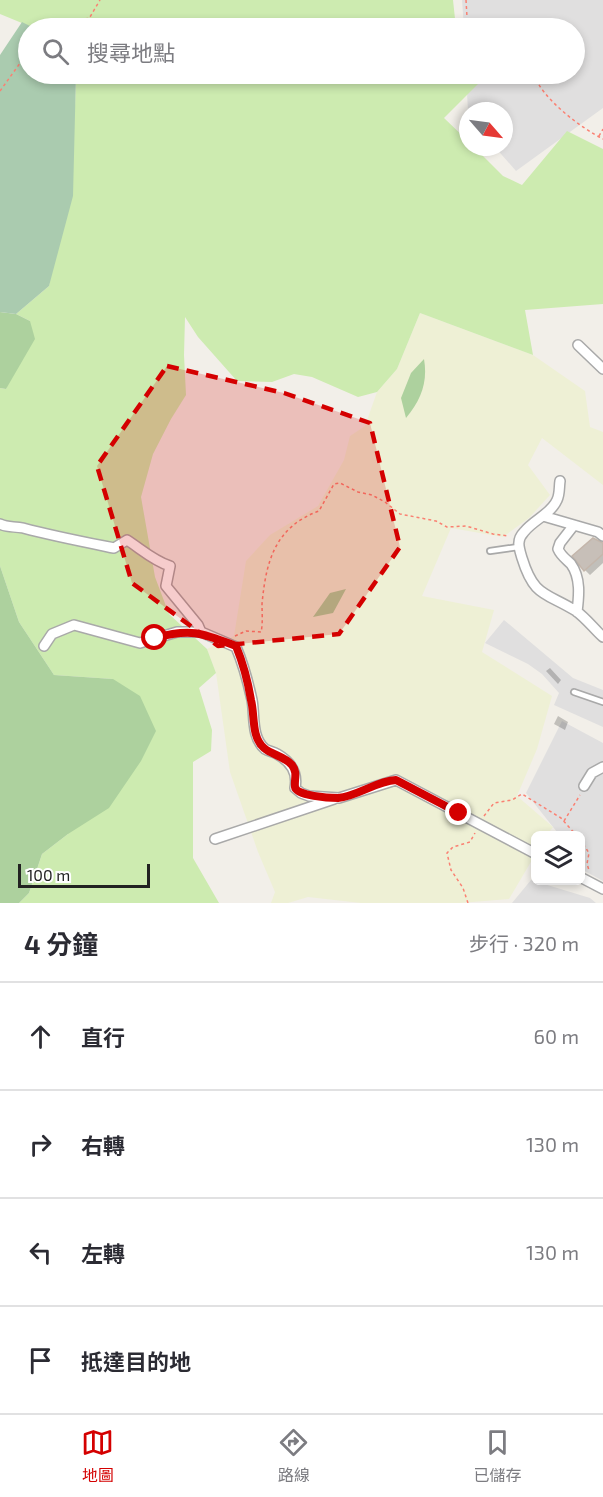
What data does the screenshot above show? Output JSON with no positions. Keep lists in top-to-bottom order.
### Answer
{
  "scale_bar": "100 m",
  "north": "bottom right",
  "page": {
    "search": "搜尋地點",
    "scale": "100 m",
    "heading": ["4 分鐘", "步行 · 320 m"],
    "list": [
      ["直行", "60 m"],
      ["右轉", "130 m"],
      ["左轉", "130 m"],
      "抵達目的地"
    ],
    "nav": ["地圖", "路線", "已儲存"]
  }
}
